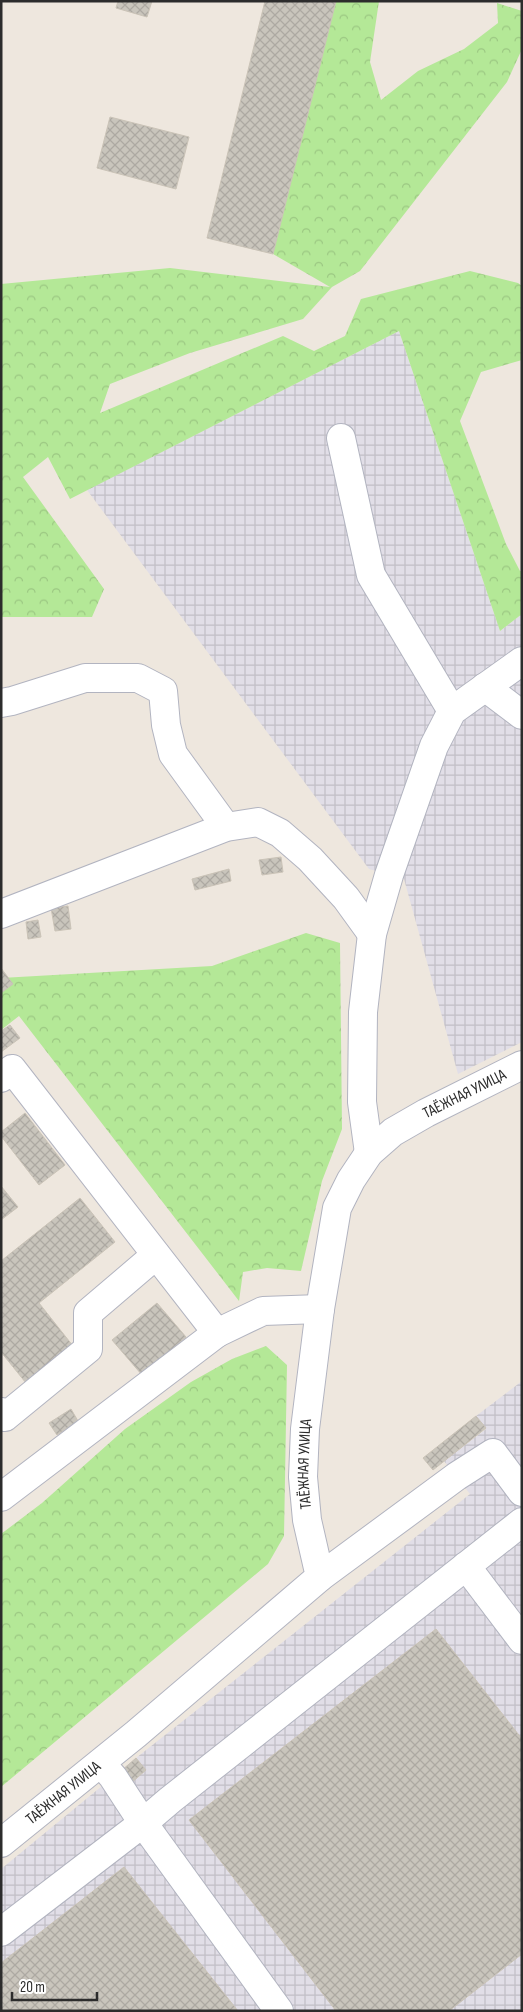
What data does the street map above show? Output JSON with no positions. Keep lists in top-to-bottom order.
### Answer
{
  "streets": {
    "street": ["ТАЁЖНАЯ УЛИЦА"]
  },
  "scale_bar": "20 m"
}
